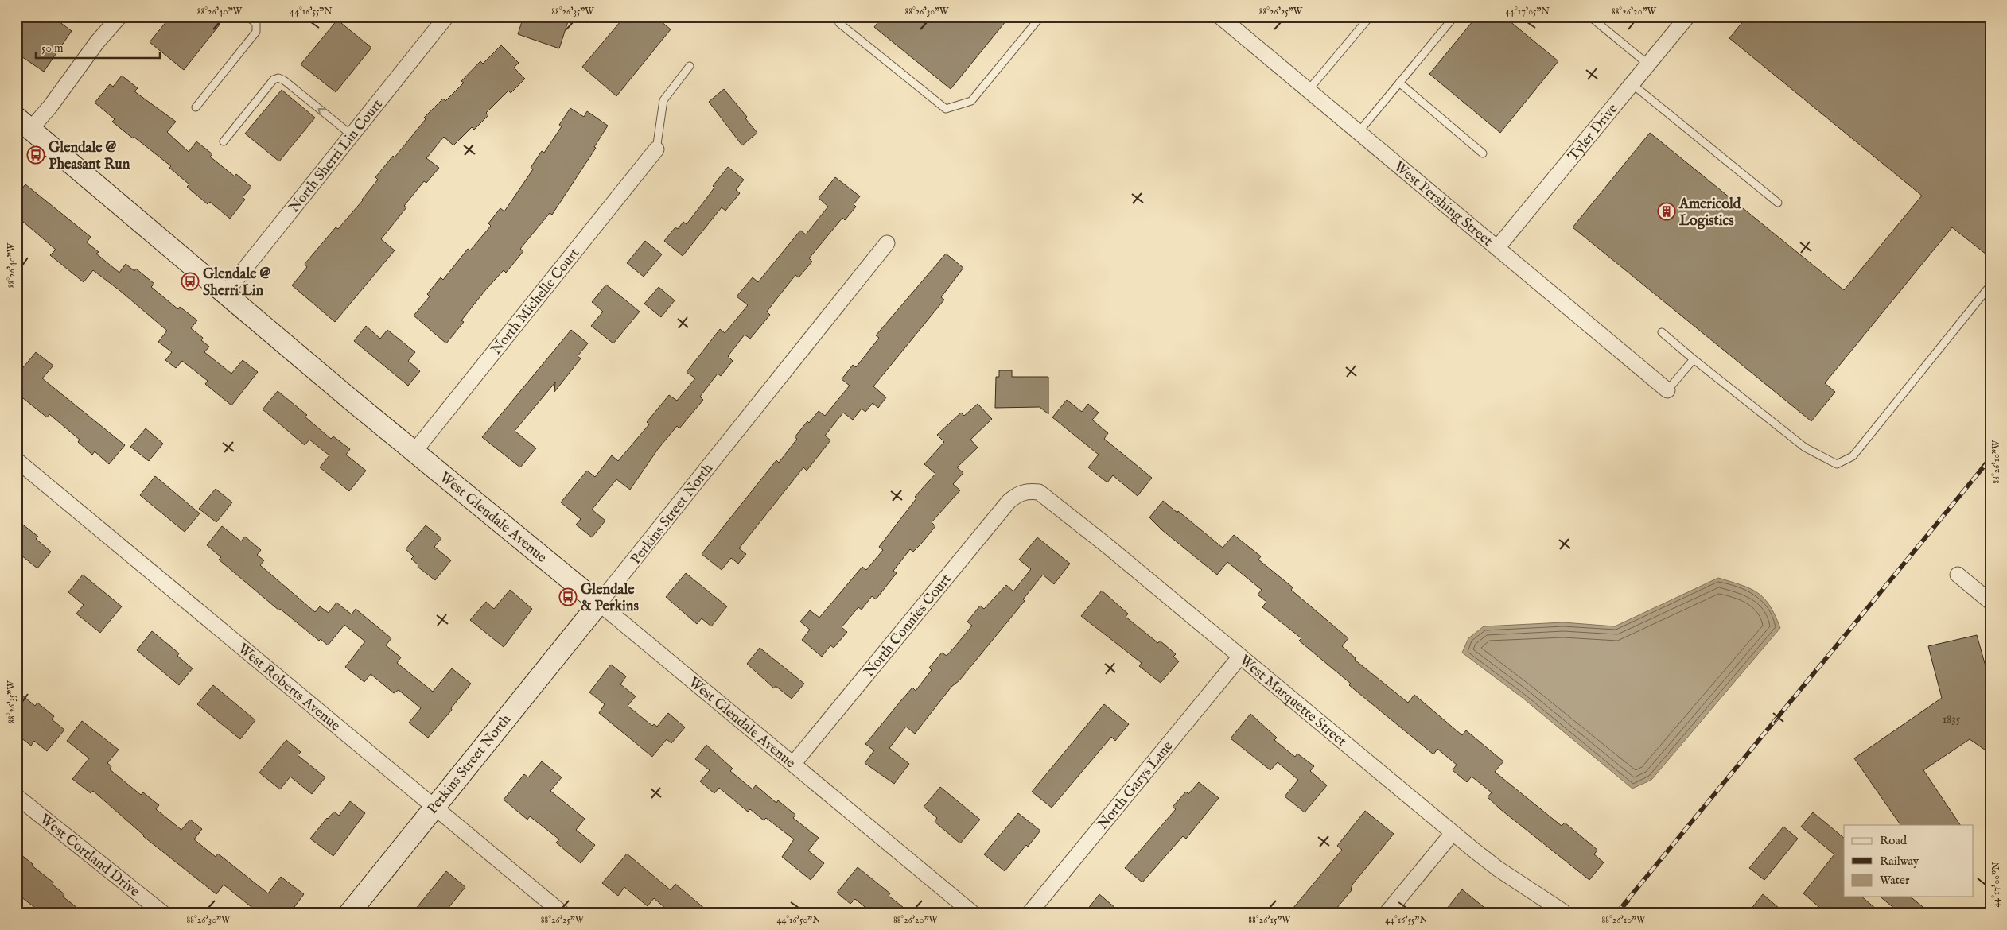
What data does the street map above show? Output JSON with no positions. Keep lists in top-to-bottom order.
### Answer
{
  "streets": {
    "street": [
      "Tyler Drive",
      "North Sherri Lin Court",
      "West Pershing Street",
      "North Michelle Court",
      "Perkins Street North",
      "West Glendale Avenue",
      "North Connies Court",
      "West Roberts Avenue",
      "West Marquette Street",
      "North Garys Lane",
      "West Cortland Drive"
    ]
  },
  "crossings": [
    ["Tyler Drive", "West Pershing Street"],
    ["North Sherri Lin Court", "West Glendale Avenue"],
    ["North Michelle Court", "West Glendale Avenue"],
    ["Perkins Street North", "West Glendale Avenue"],
    ["Perkins Street North", "West Roberts Avenue"],
    ["West Glendale Avenue", "North Connies Court"],
    ["North Connies Court", "West Marquette Street"],
    ["West Marquette Street", "North Garys Lane"]
  ],
  "places": {
    "bus stop": ["Glendale @ Pheasant Run", "Glendale @ Sherri Lin", "Glendale & Perkins"],
    "building": ["Americold Logistics"]
  },
  "house_numbers": ["1835"],
  "legend": ["Road", "Railway", "Water"],
  "scale_bar": "50 m",
  "coordinates": [
    "88°26'40\"W",
    "44°16'55\"N",
    "88°26'35\"W",
    "88°26'30\"W",
    "88°26'25\"W",
    "44°17'05\"N",
    "88°26'20\"W",
    "88°26'10\"W",
    "44°17'00\"N",
    "44°16'50\"N",
    "88°26'15\"W"
  ]
}
